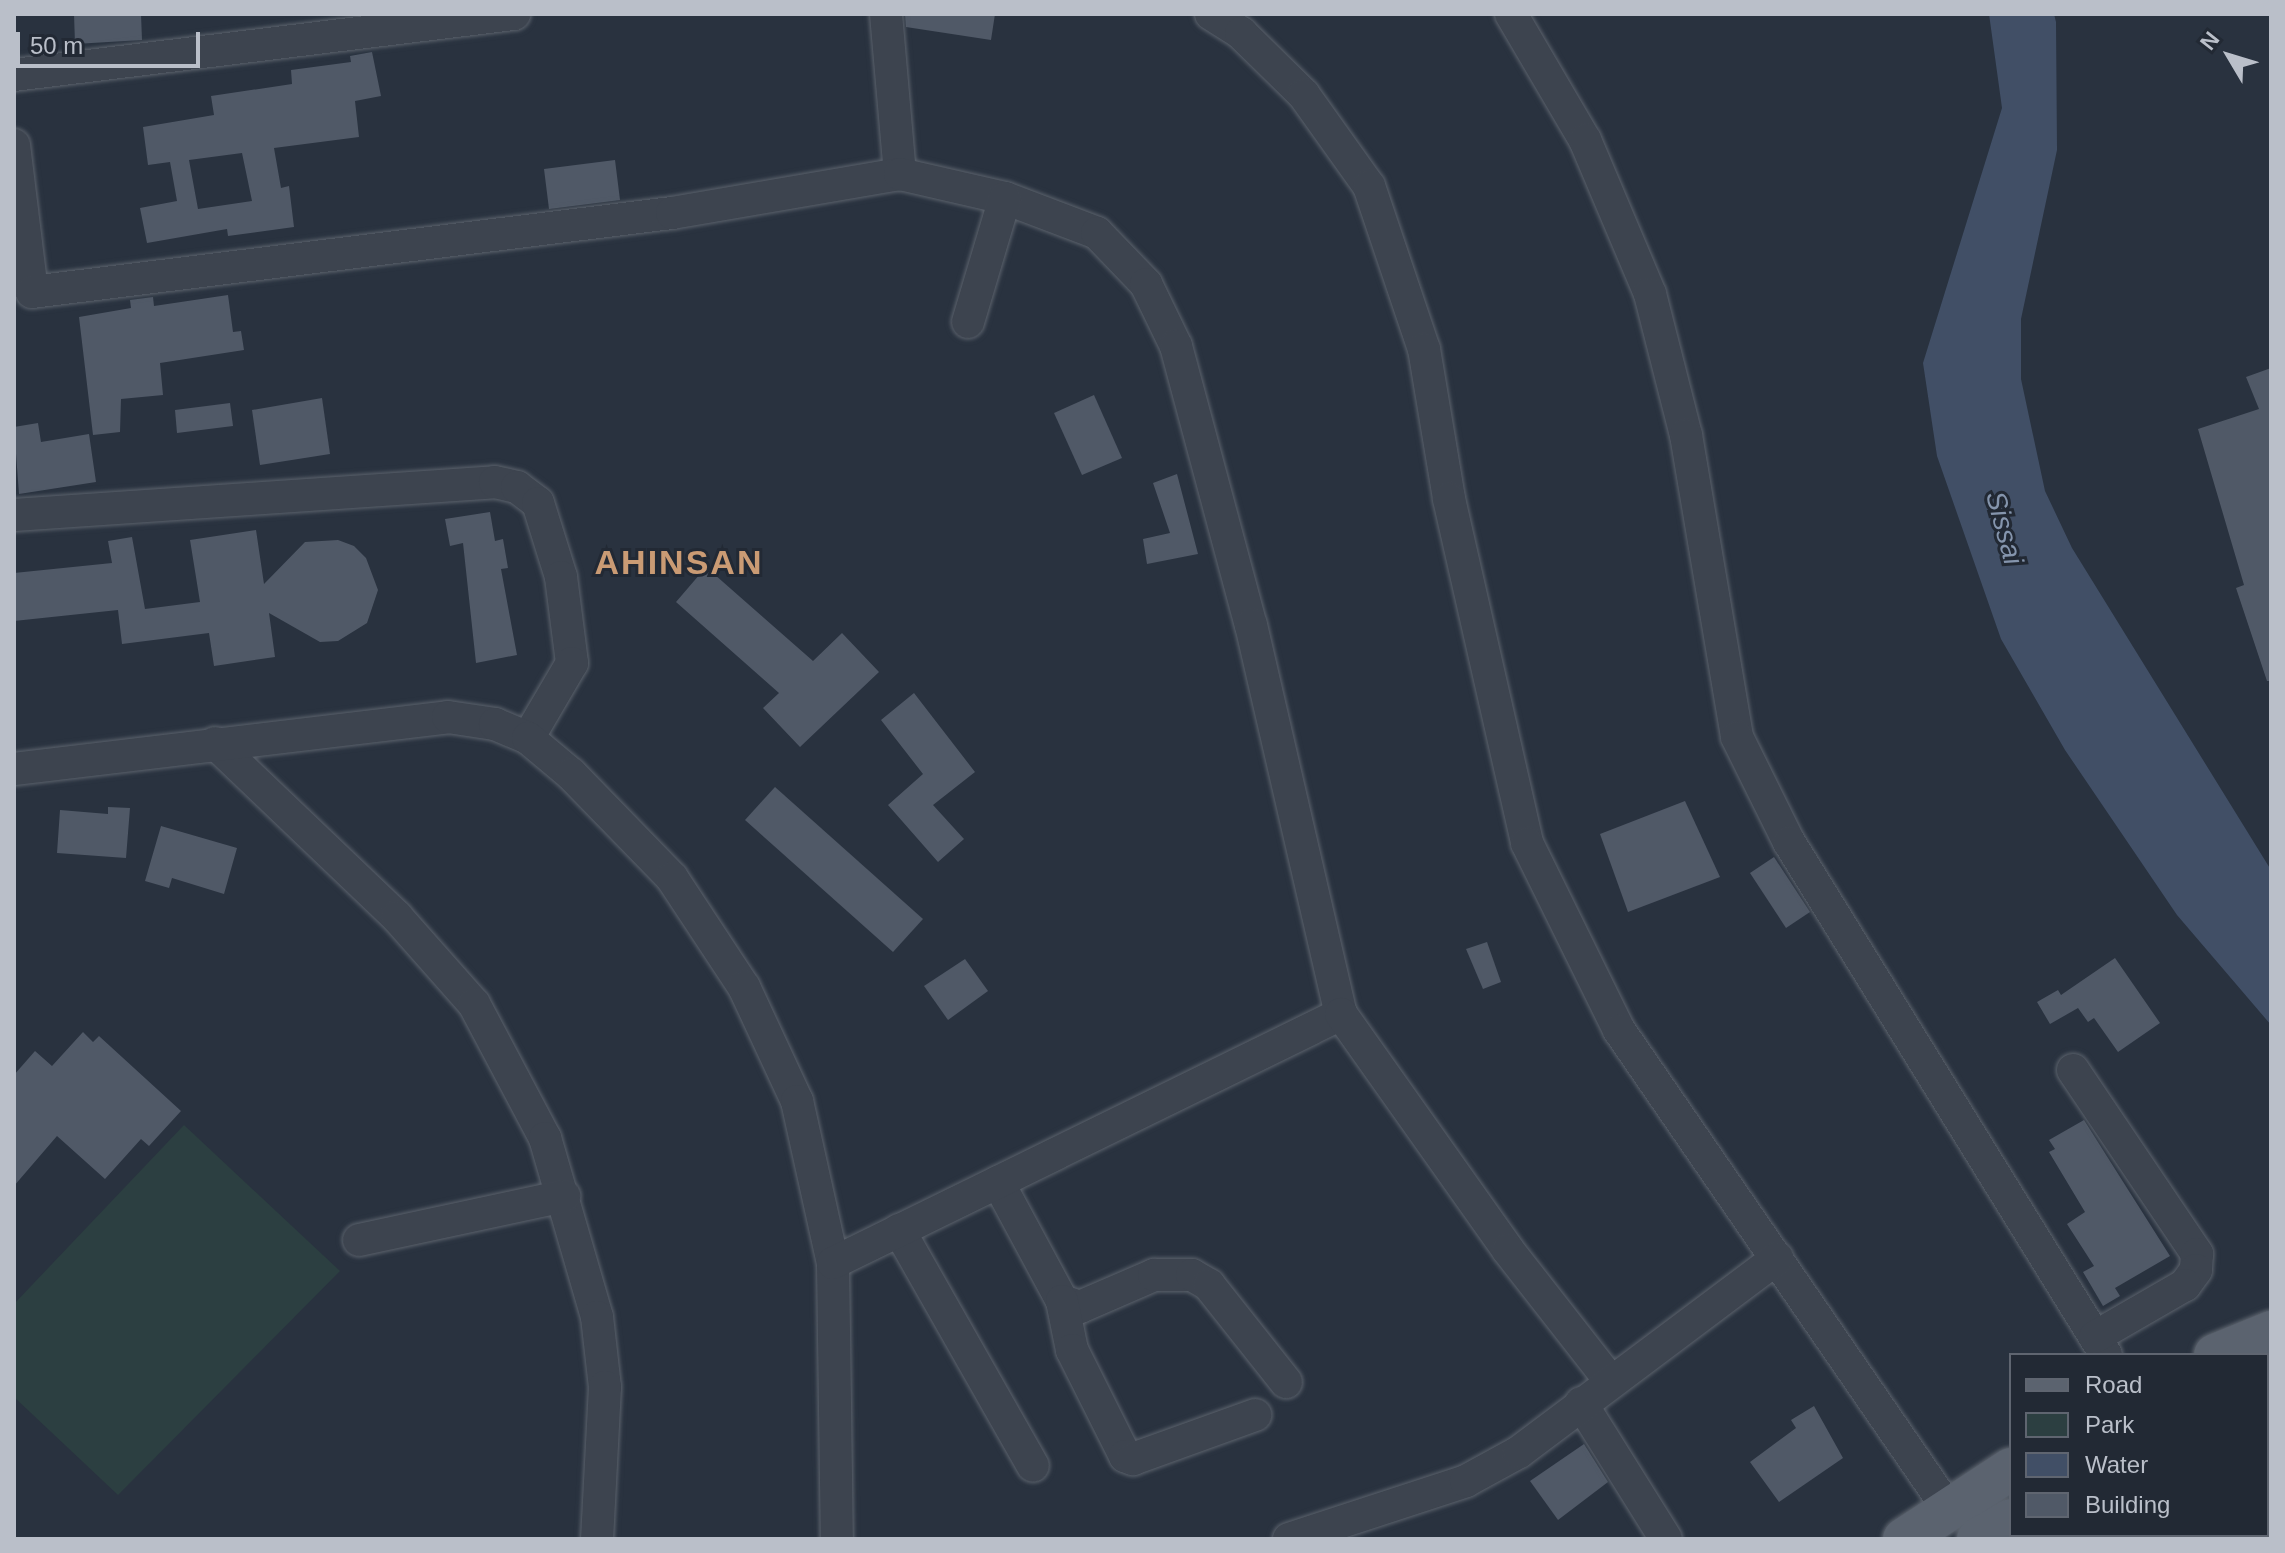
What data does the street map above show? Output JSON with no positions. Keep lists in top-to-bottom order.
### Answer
{
  "districts": ["AHINSAN"],
  "water": ["Sissai"],
  "legend": [
    "Road",
    "Park",
    "Water",
    "Building"
  ],
  "scale_bar": "50 m",
  "north": "top left"
}
